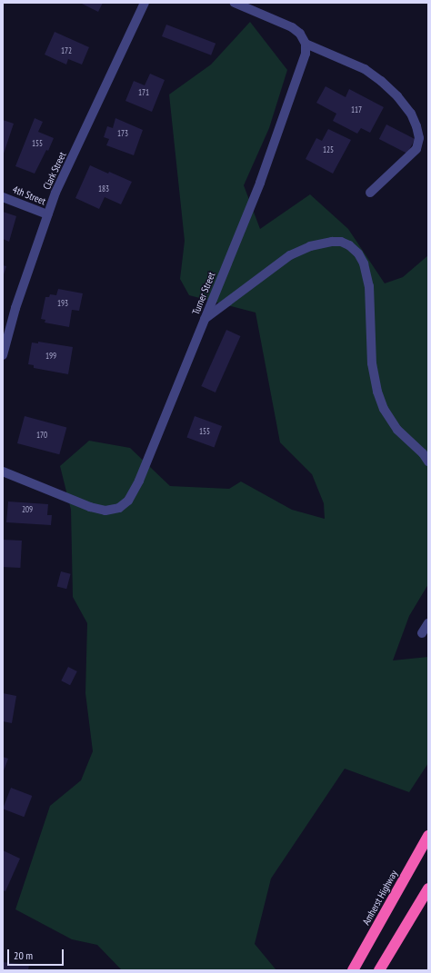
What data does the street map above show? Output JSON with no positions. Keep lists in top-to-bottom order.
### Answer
{
  "streets": {
    "highway": ["Amherst Highway"],
    "street": ["Clark Street", "4th Street", "Turner Street"]
  },
  "crossings": [
    ["Clark Street", "4th Street"]
  ],
  "house_numbers": [
    "172",
    "171",
    "117",
    "173",
    "155",
    "125",
    "183",
    "193",
    "199",
    "155",
    "170",
    "209"
  ],
  "scale_bar": "20 m"
}
